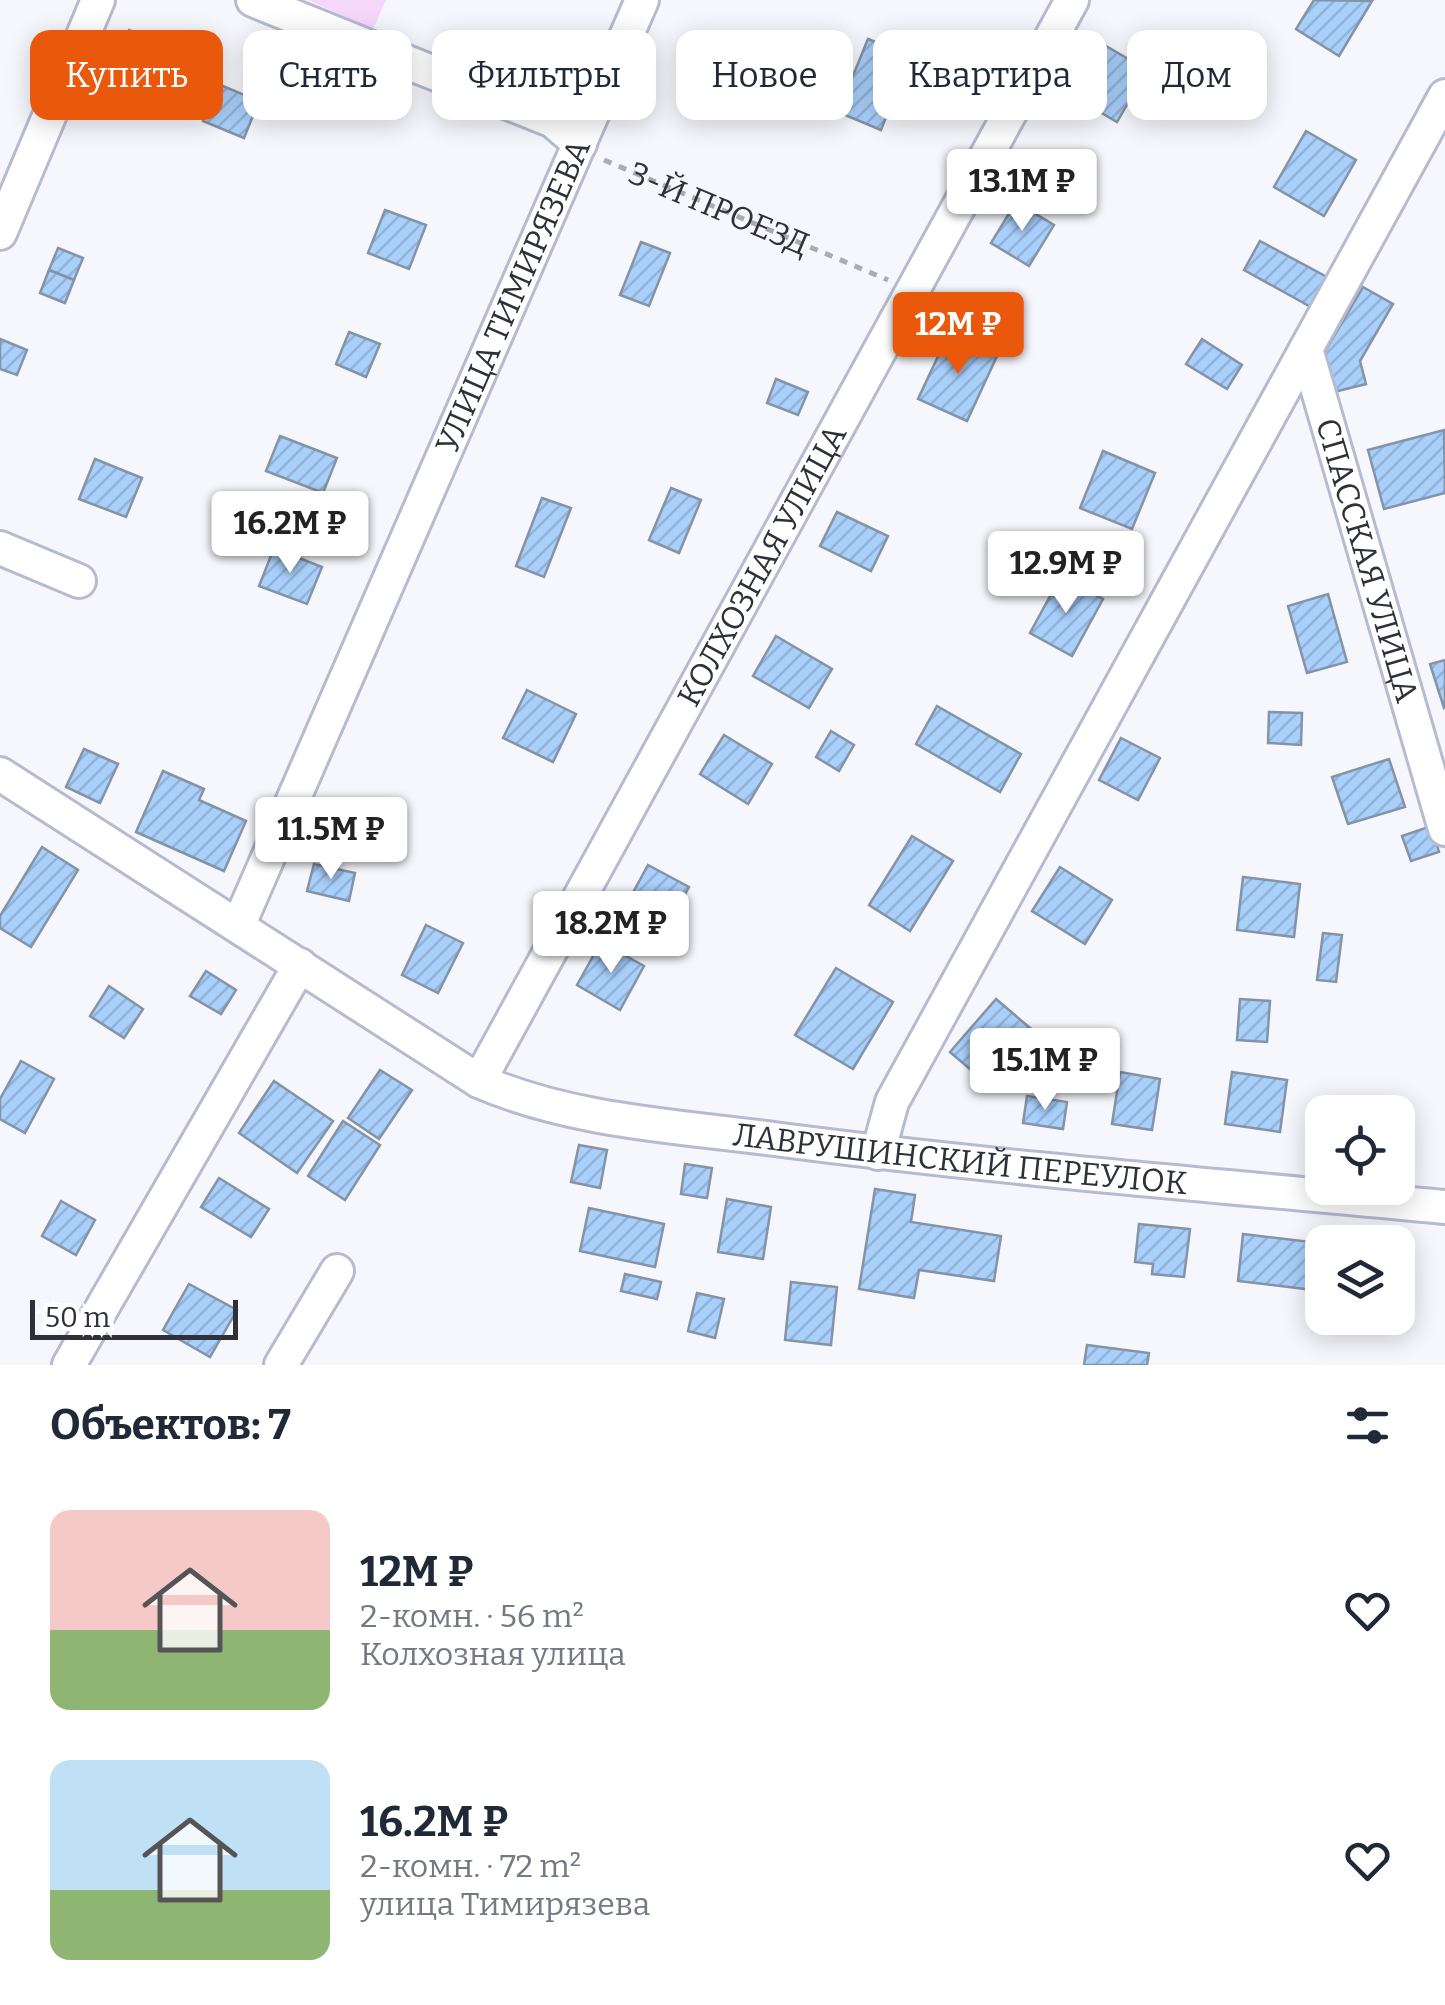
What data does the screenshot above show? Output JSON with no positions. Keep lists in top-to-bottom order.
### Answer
{
  "streets": {
    "street": [
      "УЛИЦА ТИМИРЯЗЕВА",
      "СПАССКАЯ УЛИЦА",
      "КОЛХОЗНАЯ УЛИЦА",
      "ЛАВРУШИНСКИЙ ПЕРЕУЛОК"
    ],
    "path": ["3-Й ПРОЕЗД"]
  },
  "crossings": [
    ["3-Й ПРОЕЗД", "УЛИЦА ТИМИРЯЗЕВА"],
    ["3-Й ПРОЕЗД", "КОЛХОЗНАЯ УЛИЦА"],
    ["УЛИЦА ТИМИРЯЗЕВА", "ЛАВРУШИНСКИЙ ПЕРЕУЛОК"],
    ["КОЛХОЗНАЯ УЛИЦА", "ЛАВРУШИНСКИЙ ПЕРЕУЛОК"]
  ],
  "scale_bar": "50 m",
  "page": {
    "chip": [
      "Купить",
      "Снять",
      "Фильтры",
      "Новое",
      "Квартира",
      "Дом"
    ],
    "price": [
      "13.1M ₽",
      "12M ₽",
      "16.2M ₽",
      "12.9M ₽",
      "11.5M ₽",
      "18.2M ₽",
      "15.1M ₽"
    ],
    "scale": "50 m",
    "heading": "Объектов: 7",
    "list": [
      {
        "name": "12M ₽",
        "note": "2-комн. · 56 m² · Колхозная улица"
      },
      {
        "name": "16.2M ₽",
        "note": "2-комн. · 72 m² · улица Тимирязева"
      }
    ]
  }
}
